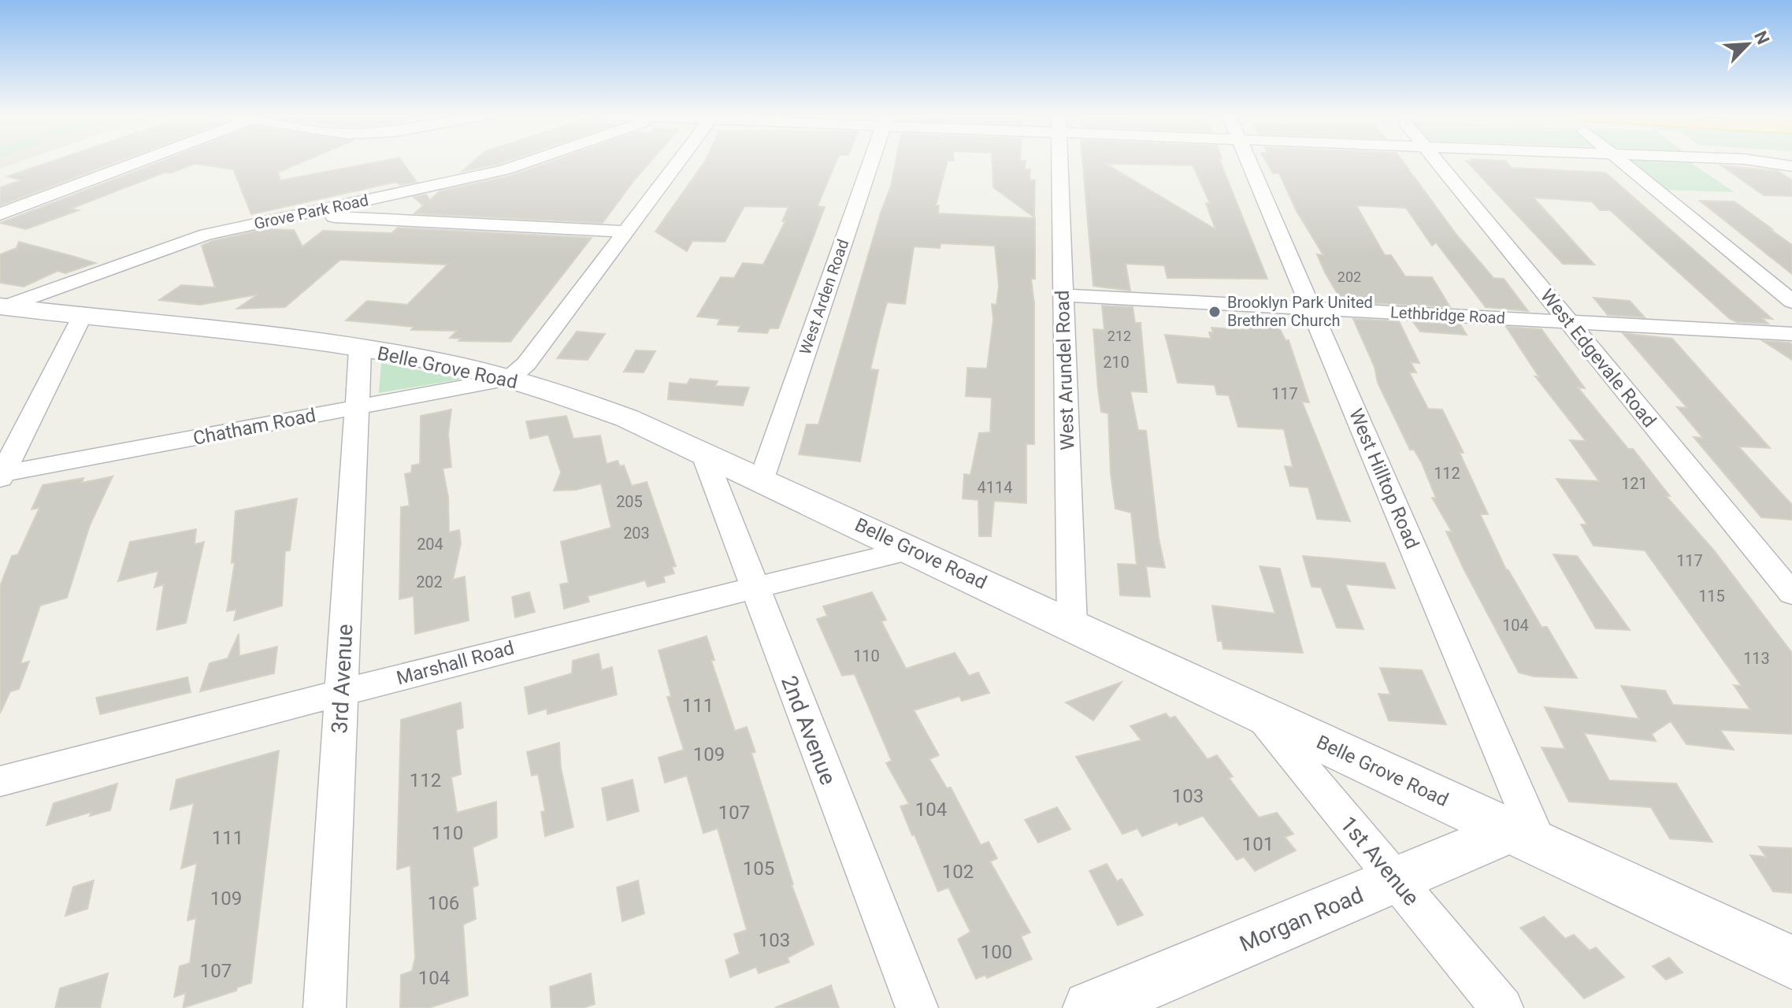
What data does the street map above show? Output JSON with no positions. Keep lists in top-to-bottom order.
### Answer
{
  "streets": {
    "main road": ["Belle Grove Road", "Morgan Road"],
    "street": [
      "Grove Park Road",
      "West Arden Road",
      "Lethbridge Road",
      "West Edgevale Road",
      "West Arundel Road",
      "Chatham Road",
      "West Hilltop Road",
      "Marshall Road",
      "3rd Avenue",
      "2nd Avenue",
      "1st Avenue"
    ]
  },
  "crossings": [
    ["Grove Park Road", "Belle Grove Road"],
    ["West Arden Road", "Belle Grove Road"],
    ["Lethbridge Road", "West Edgevale Road"],
    ["Lethbridge Road", "West Arundel Road"],
    ["Lethbridge Road", "West Hilltop Road"],
    ["Belle Grove Road", "West Arundel Road"],
    ["Belle Grove Road", "Chatham Road"],
    ["Belle Grove Road", "West Hilltop Road"],
    ["Belle Grove Road", "Marshall Road"],
    ["Belle Grove Road", "3rd Avenue"],
    ["Belle Grove Road", "2nd Avenue"],
    ["Belle Grove Road", "1st Avenue"],
    ["Belle Grove Road", "Morgan Road"],
    ["Chatham Road", "3rd Avenue"],
    ["West Hilltop Road", "Morgan Road"],
    ["Marshall Road", "3rd Avenue"],
    ["Marshall Road", "2nd Avenue"],
    ["1st Avenue", "Morgan Road"]
  ],
  "places": ["Brooklyn Park United Brethren Church"],
  "house_numbers": [
    "202",
    "212",
    "210",
    "117",
    "112",
    "121",
    "4114",
    "205",
    "203",
    "204",
    "117",
    "202",
    "115",
    "104",
    "110",
    "113",
    "111",
    "109",
    "112",
    "103",
    "104",
    "107",
    "110",
    "111",
    "101",
    "105",
    "102",
    "109",
    "106",
    "103",
    "100",
    "107",
    "104"
  ],
  "north": "top right"
}
